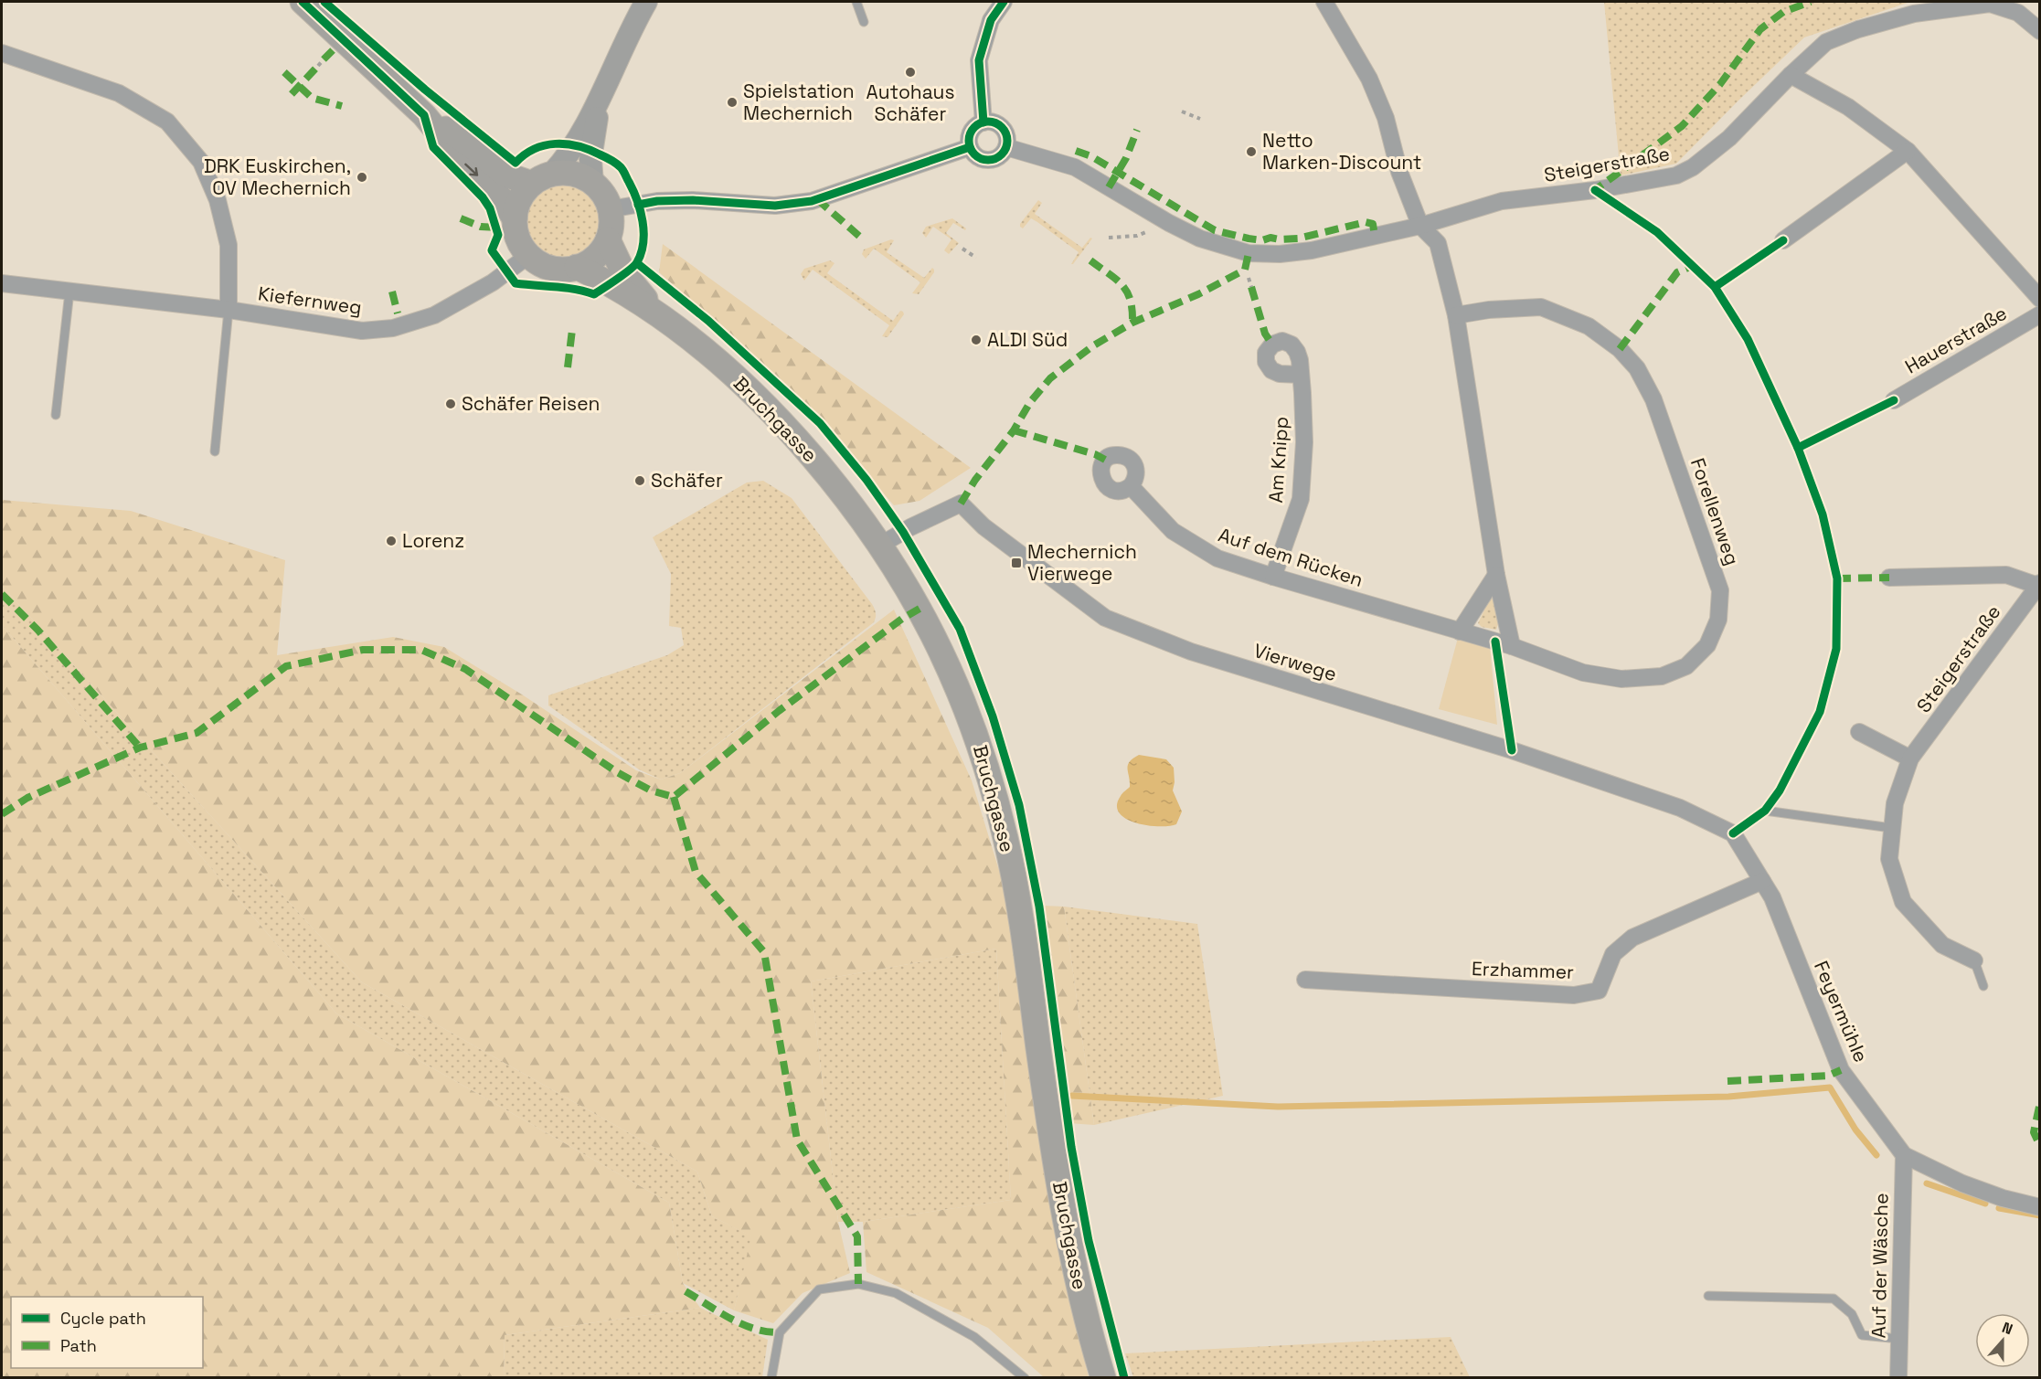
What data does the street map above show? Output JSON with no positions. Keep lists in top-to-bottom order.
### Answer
{
  "streets": {
    "main road": ["Bruchgasse"],
    "street": [
      "Steigerstraße",
      "Kiefernweg",
      "Hauerstraße",
      "Am Knipp",
      "Forellenweg",
      "Auf dem Rücken",
      "Vierwege",
      "Erzhammer",
      "Feyermühle",
      "Auf der Wäsche"
    ]
  },
  "crossings": [
    ["Kiefernweg", "Bruchgasse"],
    ["Bruchgasse", "Vierwege"],
    ["Am Knipp", "Auf dem Rücken"],
    ["Forellenweg", "Auf dem Rücken"],
    ["Vierwege", "Feyermühle"],
    ["Erzhammer", "Feyermühle"],
    ["Feyermühle", "Auf der Wäsche"]
  ],
  "places": {
    "other": [
      "Autohaus Schäfer",
      "Spielstation Mechernich",
      "Netto Marken-Discount",
      "DRK Euskirchen, OV Mechernich",
      "ALDI Süd",
      "Schäfer Reisen",
      "Schäfer",
      "Lorenz"
    ],
    "transit": ["Mechernich Vierwege"]
  },
  "legend": ["Cycle path", "Path"],
  "north": "top"
}
